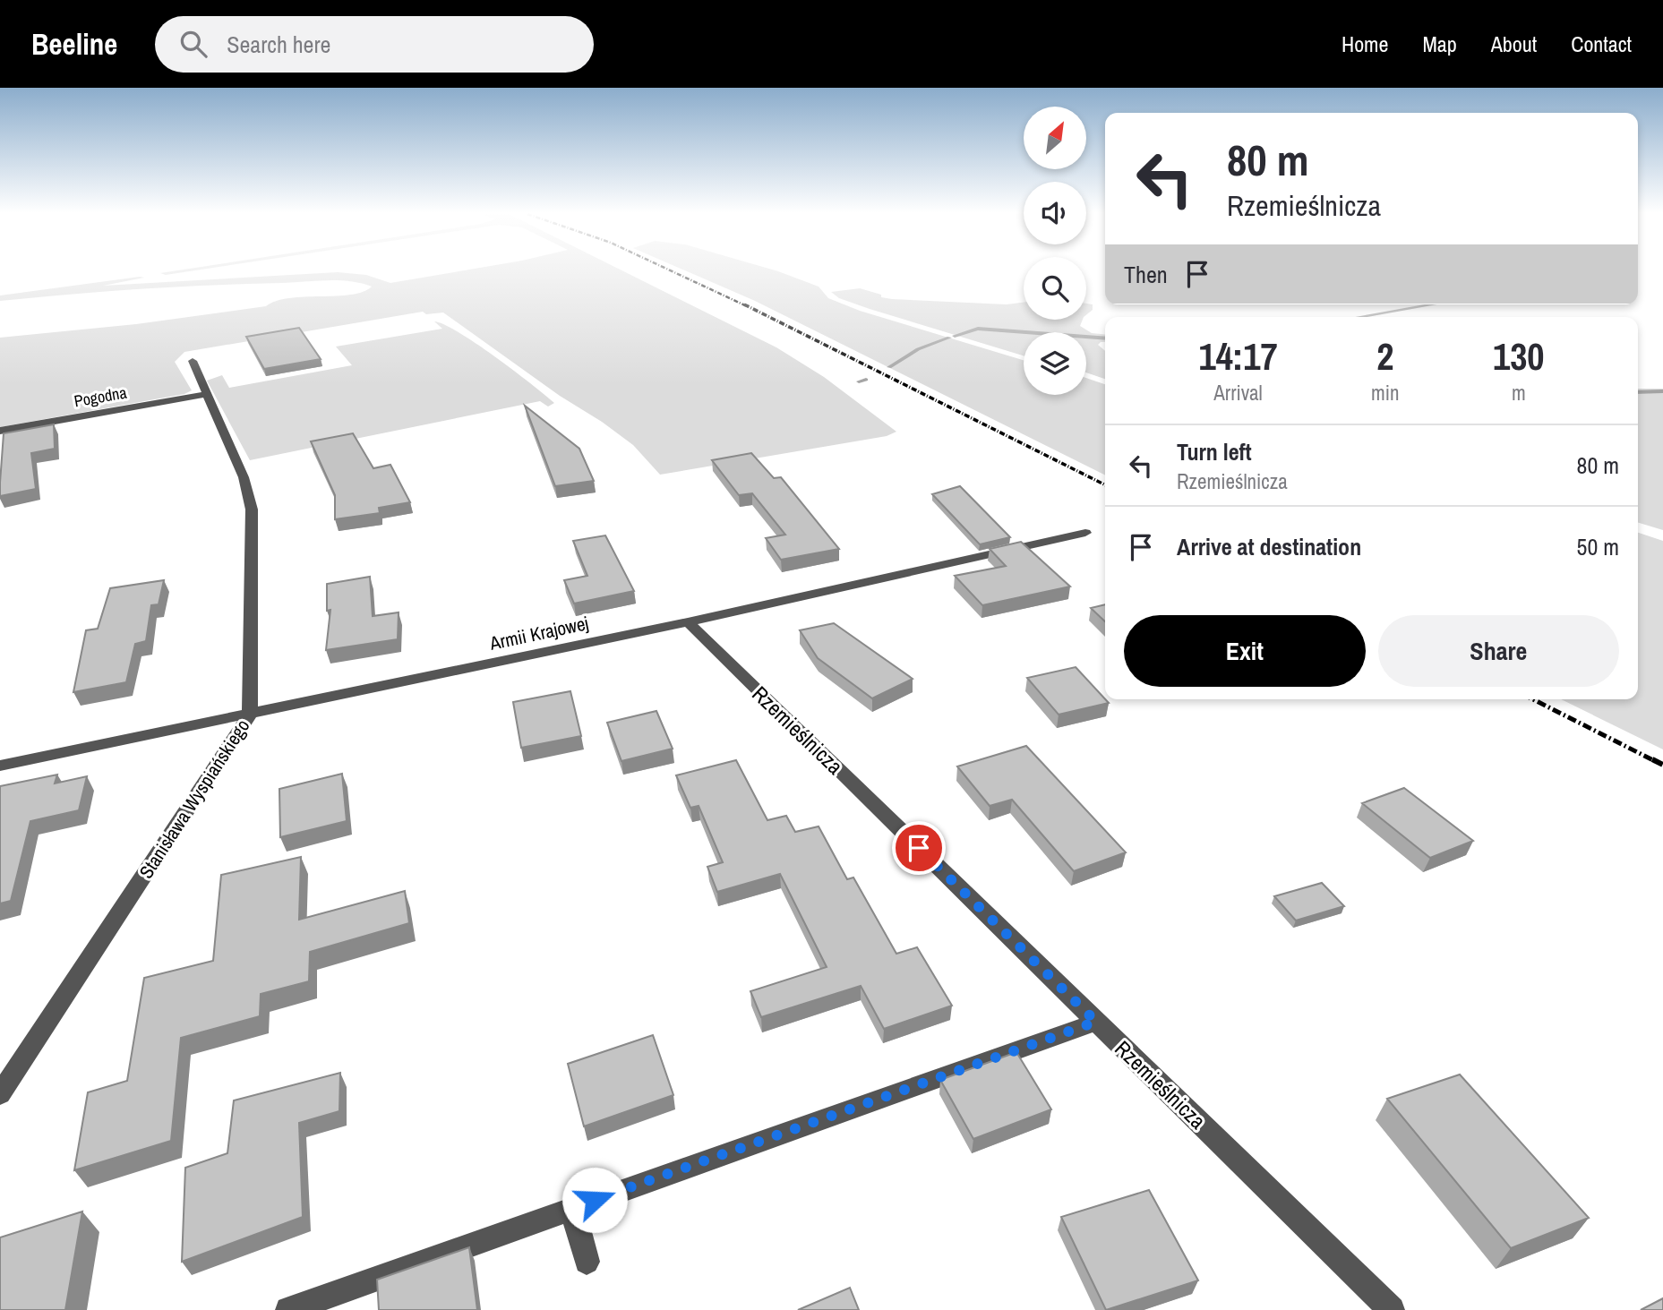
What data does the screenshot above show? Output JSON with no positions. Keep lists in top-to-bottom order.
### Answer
{
  "streets": {
    "street": [
      "Pogodna",
      "Armii Krajowej",
      "Rzemieślnicza",
      "Stanisława Wyspiańskiego"
    ]
  },
  "crossings": [
    ["Pogodna", "Stanisława Wyspiańskiego"],
    ["Armii Krajowej", "Rzemieślnicza"],
    ["Armii Krajowej", "Stanisława Wyspiańskiego"]
  ],
  "north": "top right",
  "page": {
    "header": "Beeline",
    "search": "Search here",
    "nav": [
      "Home",
      "Map",
      "About",
      "Contact"
    ],
    "turn": ["80 m", "Rzemieślnicza"],
    "then": "Then",
    "eta": [
      "14:17",
      "Arrival",
      "2",
      "min",
      "130",
      "m"
    ],
    "list": [
      {
        "name": "Turn left",
        "note": "Rzemieślnicza",
        "value": "80 m"
      },
      {
        "name": "Arrive at destination",
        "value": "50 m"
      }
    ],
    "buttons": ["Exit", "Share"]
  }
}
